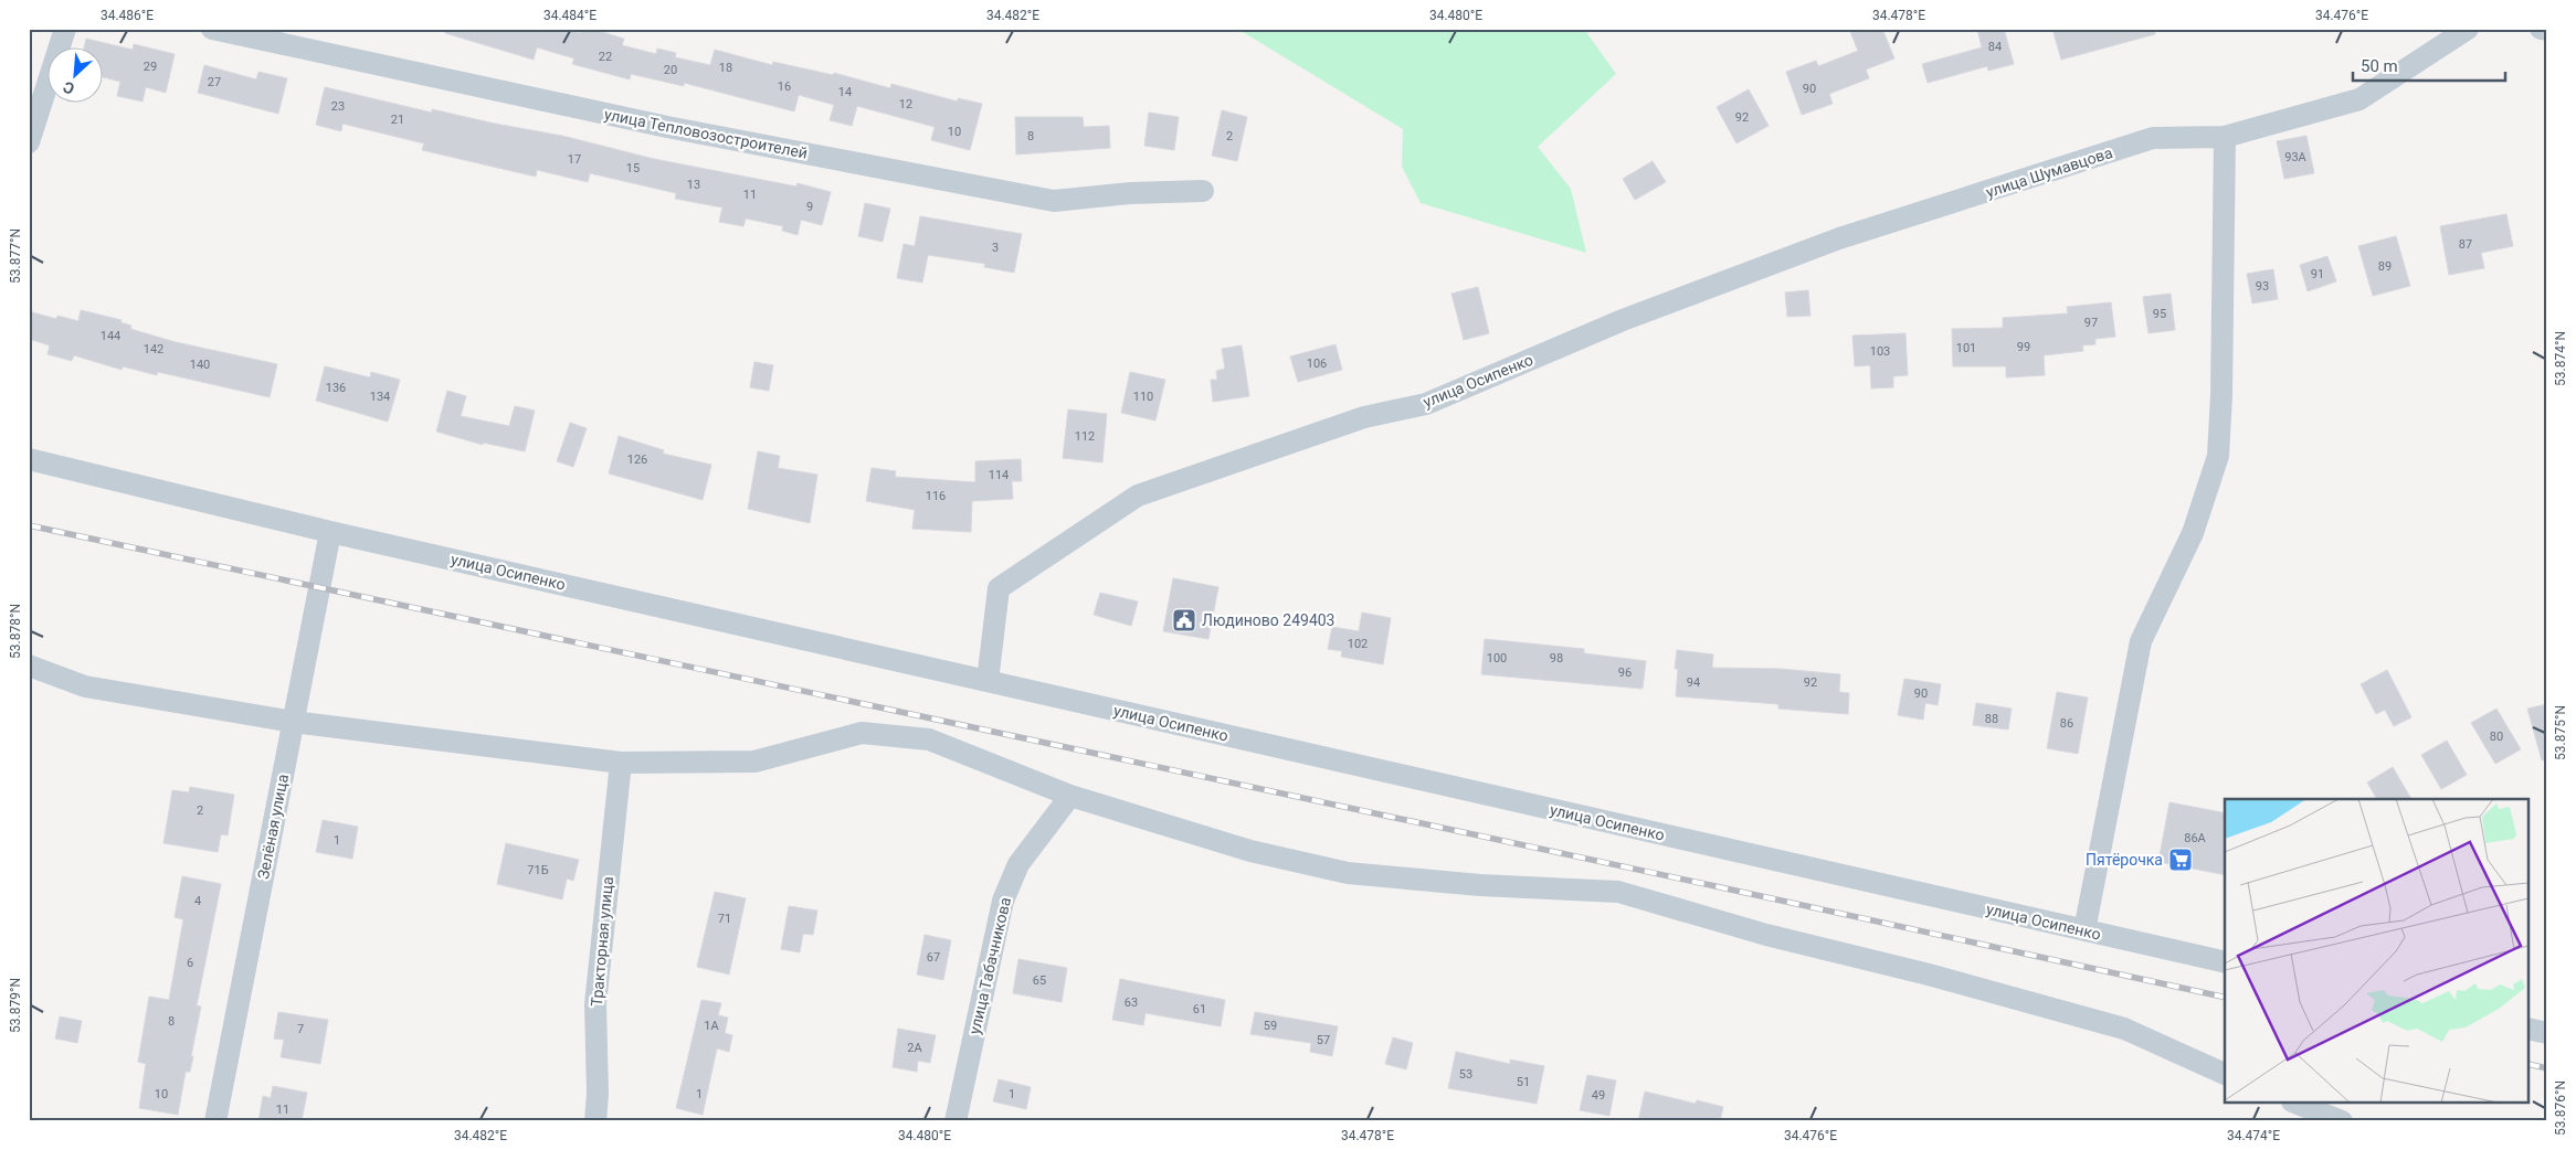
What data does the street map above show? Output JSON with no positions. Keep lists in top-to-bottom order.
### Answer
{
  "streets": {
    "street": [
      "улица Тепловозостроителей",
      "улица Шумавцова",
      "улица Осипенко",
      "Зелёная улица",
      "Тракторная улица",
      "улица Табачникова"
    ]
  },
  "crossings": [
    ["улица Шумавцова", "улица Осипенко"],
    ["улица Осипенко", "Зелёная улица"]
  ],
  "places": {
    "public building": ["Людиново 249403"],
    "supermarket": ["Пятёрочка"]
  },
  "house_numbers": [
    "84",
    "22",
    "29",
    "18",
    "20",
    "27",
    "16",
    "90",
    "14",
    "12",
    "23",
    "92",
    "21",
    "10",
    "8",
    "2",
    "93А",
    "17",
    "15",
    "13",
    "11",
    "9",
    "87",
    "3",
    "89",
    "91",
    "93",
    "95",
    "97",
    "144",
    "99",
    "101",
    "142",
    "103",
    "106",
    "140",
    "136",
    "134",
    "110",
    "112",
    "126",
    "114",
    "116",
    "102",
    "100",
    "98",
    "96",
    "94",
    "92",
    "90",
    "88",
    "86",
    "80",
    "2",
    "86А",
    "1",
    "71Б",
    "4",
    "71",
    "67",
    "6",
    "65",
    "63",
    "61",
    "8",
    "1А",
    "59",
    "7",
    "57",
    "2А",
    "53",
    "51",
    "10",
    "1",
    "1",
    "49",
    "11"
  ],
  "scale_bar": "50 m",
  "north": "bottom left",
  "coordinates": [
    "34.486°E",
    "34.484°E",
    "34.482°E",
    "34.480°E",
    "34.478°E",
    "34.476°E",
    "53.877°N",
    "53.874°N",
    "53.878°N",
    "53.875°N",
    "53.879°N",
    "53.876°N",
    "34.474°E"
  ]
}
